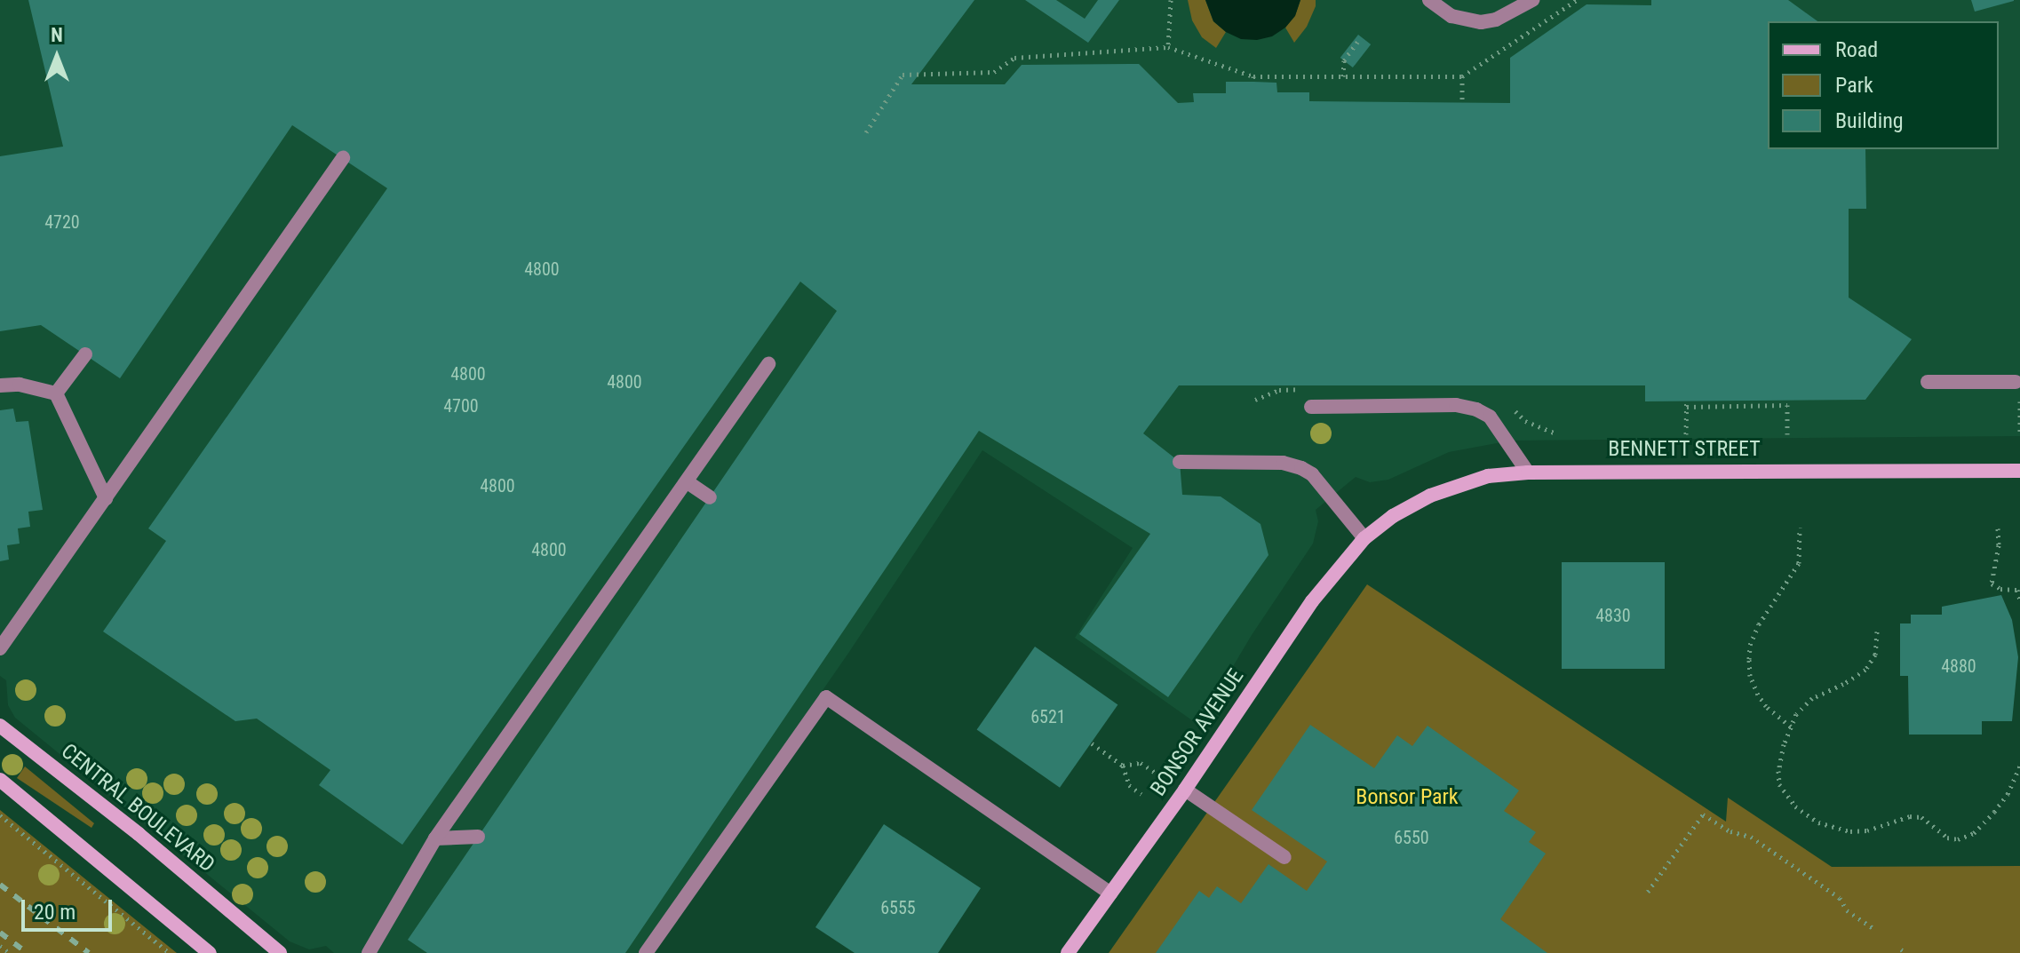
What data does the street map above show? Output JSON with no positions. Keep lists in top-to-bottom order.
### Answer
{
  "streets": {
    "street": ["BENNETT STREET", "BONSOR AVENUE", "CENTRAL BOULEVARD"]
  },
  "crossings": [
    ["BENNETT STREET", "BONSOR AVENUE"]
  ],
  "parks": ["Bonsor Park"],
  "house_numbers": [
    "4720",
    "4800",
    "4800",
    "4800",
    "4700",
    "4800",
    "4800",
    "4830",
    "4880",
    "6521",
    "6550",
    "6555"
  ],
  "legend": ["Road", "Park", "Building"],
  "scale_bar": "20 m",
  "north": "top"
}
